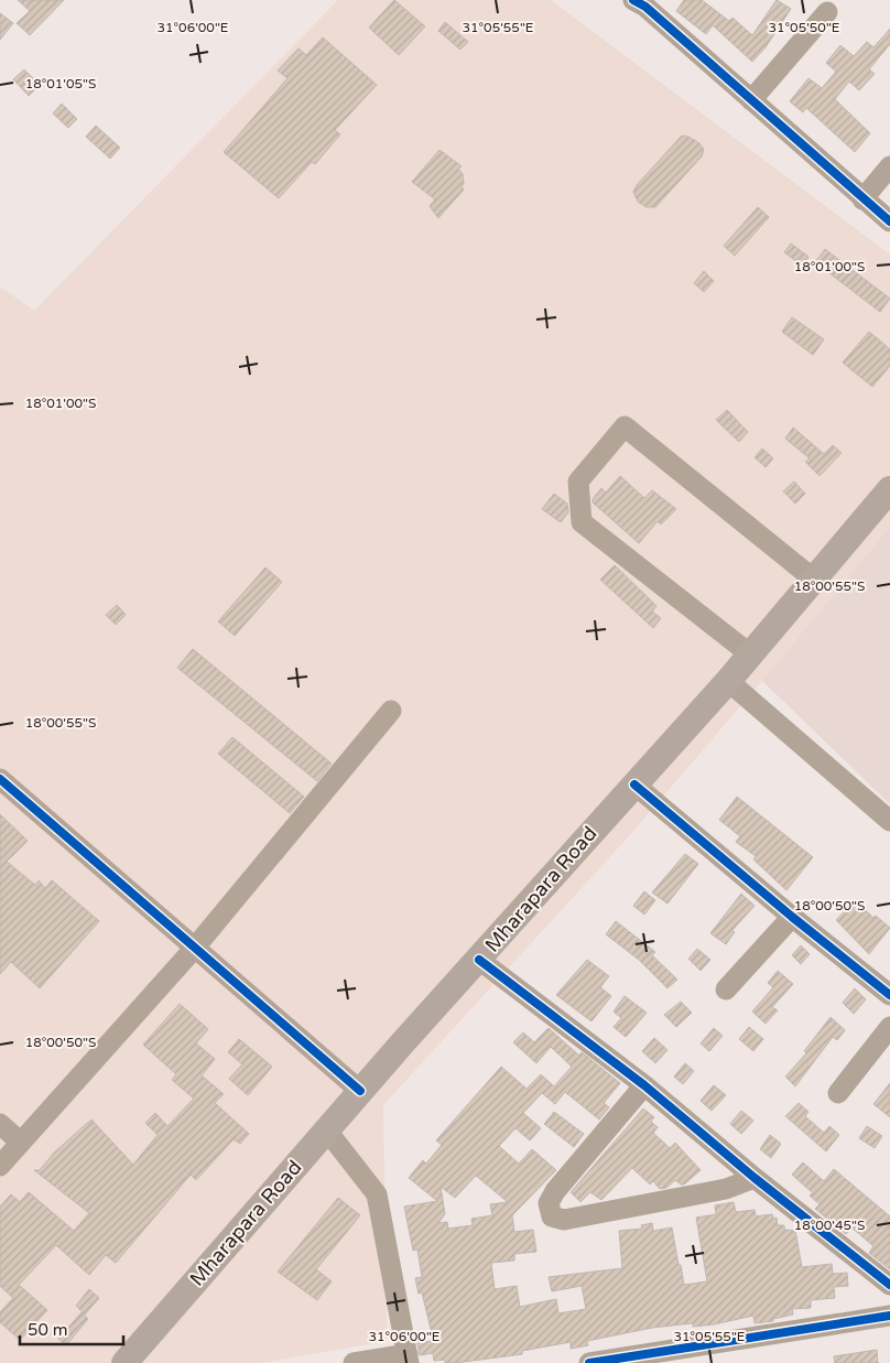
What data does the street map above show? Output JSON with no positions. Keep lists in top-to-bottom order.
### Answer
{
  "streets": {
    "main road": ["Mharapara Road"]
  },
  "scale_bar": "50 m",
  "coordinates": [
    "31°06'00\"E",
    "31°05'55\"E",
    "31°05'50\"E",
    "18°01'05\"S",
    "18°01'00\"S",
    "18°00'55\"S",
    "18°00'50\"S",
    "18°00'45\"S"
  ]
}
